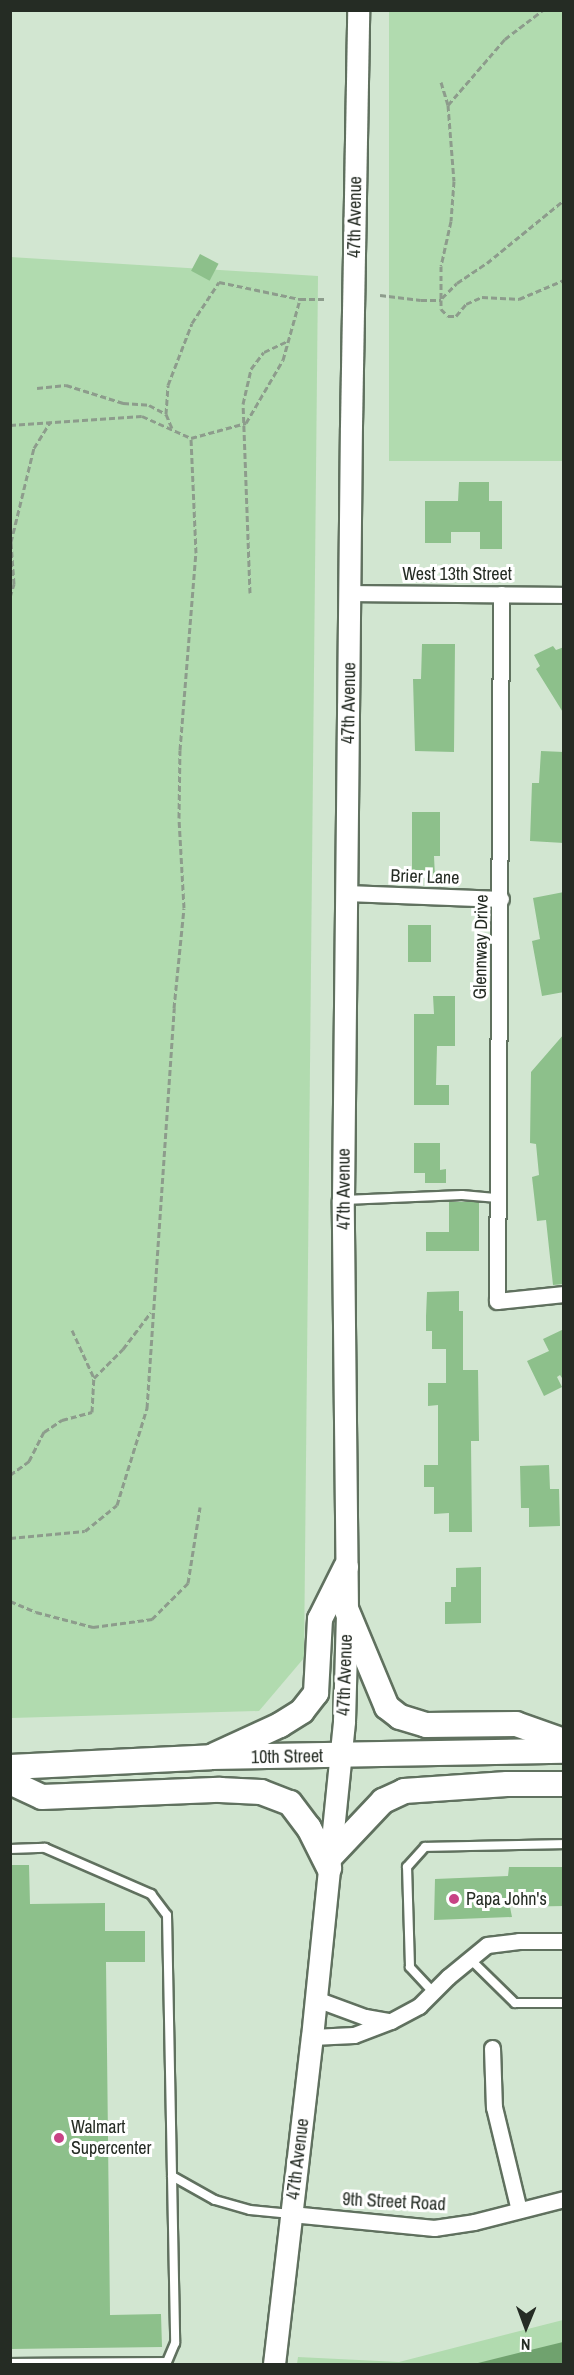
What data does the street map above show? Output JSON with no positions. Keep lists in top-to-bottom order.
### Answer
{
  "streets": {
    "main road": ["47th Avenue", "10th Street"],
    "street": [
      "West 13th Street",
      "Brier Lane",
      "Glennway Drive",
      "9th Street Road"
    ]
  },
  "crossings": [
    ["47th Avenue", "West 13th Street"],
    ["47th Avenue", "Brier Lane"],
    ["47th Avenue", "10th Street"],
    ["47th Avenue", "9th Street Road"],
    ["West 13th Street", "Glennway Drive"],
    ["Brier Lane", "Glennway Drive"]
  ],
  "places": ["Papa John's", "Walmart Supercenter"],
  "north": "bottom"
}
